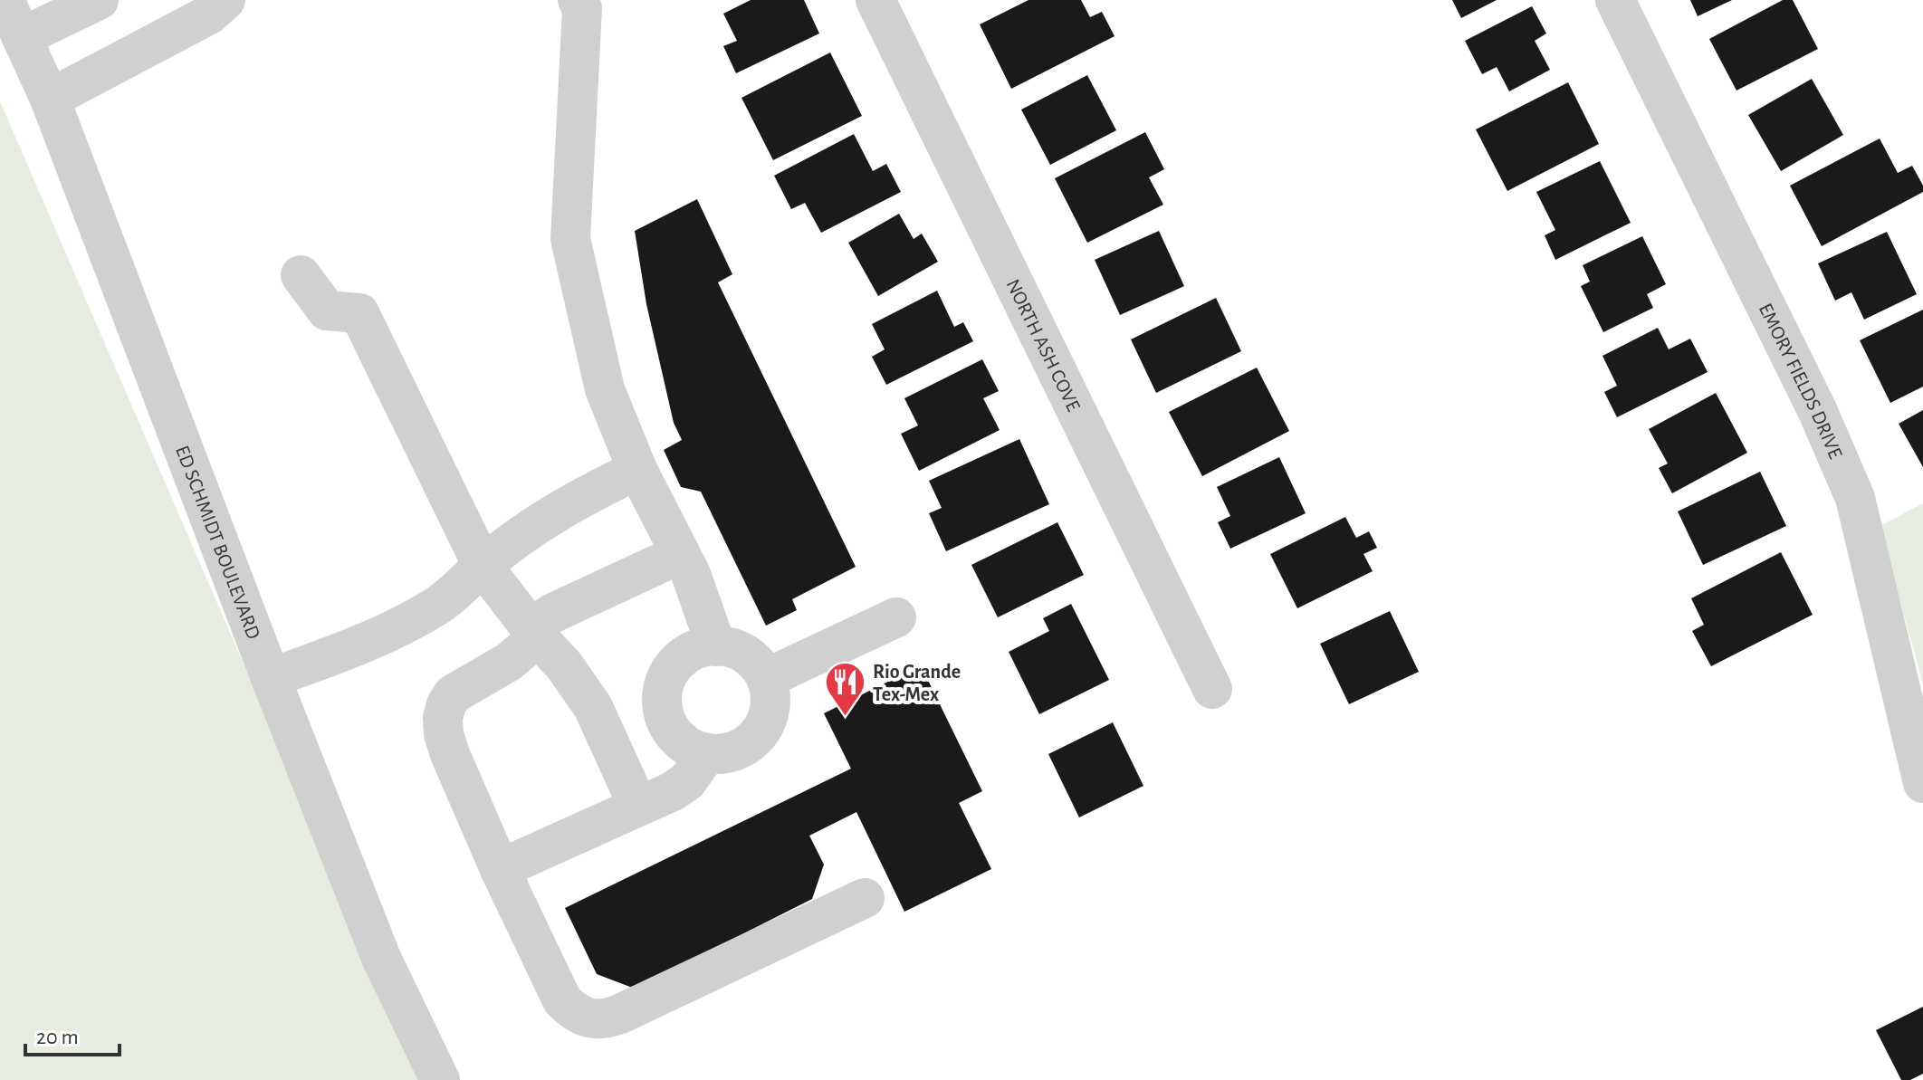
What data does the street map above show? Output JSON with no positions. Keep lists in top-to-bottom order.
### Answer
{
  "streets": {
    "street": ["NORTH ASH COVE", "EMORY FIELDS DRIVE", "ED SCHMIDT BOULEVARD"]
  },
  "places": {
    "restaurant": ["Rio Grande Tex-Mex"]
  },
  "scale_bar": "20 m"
}
